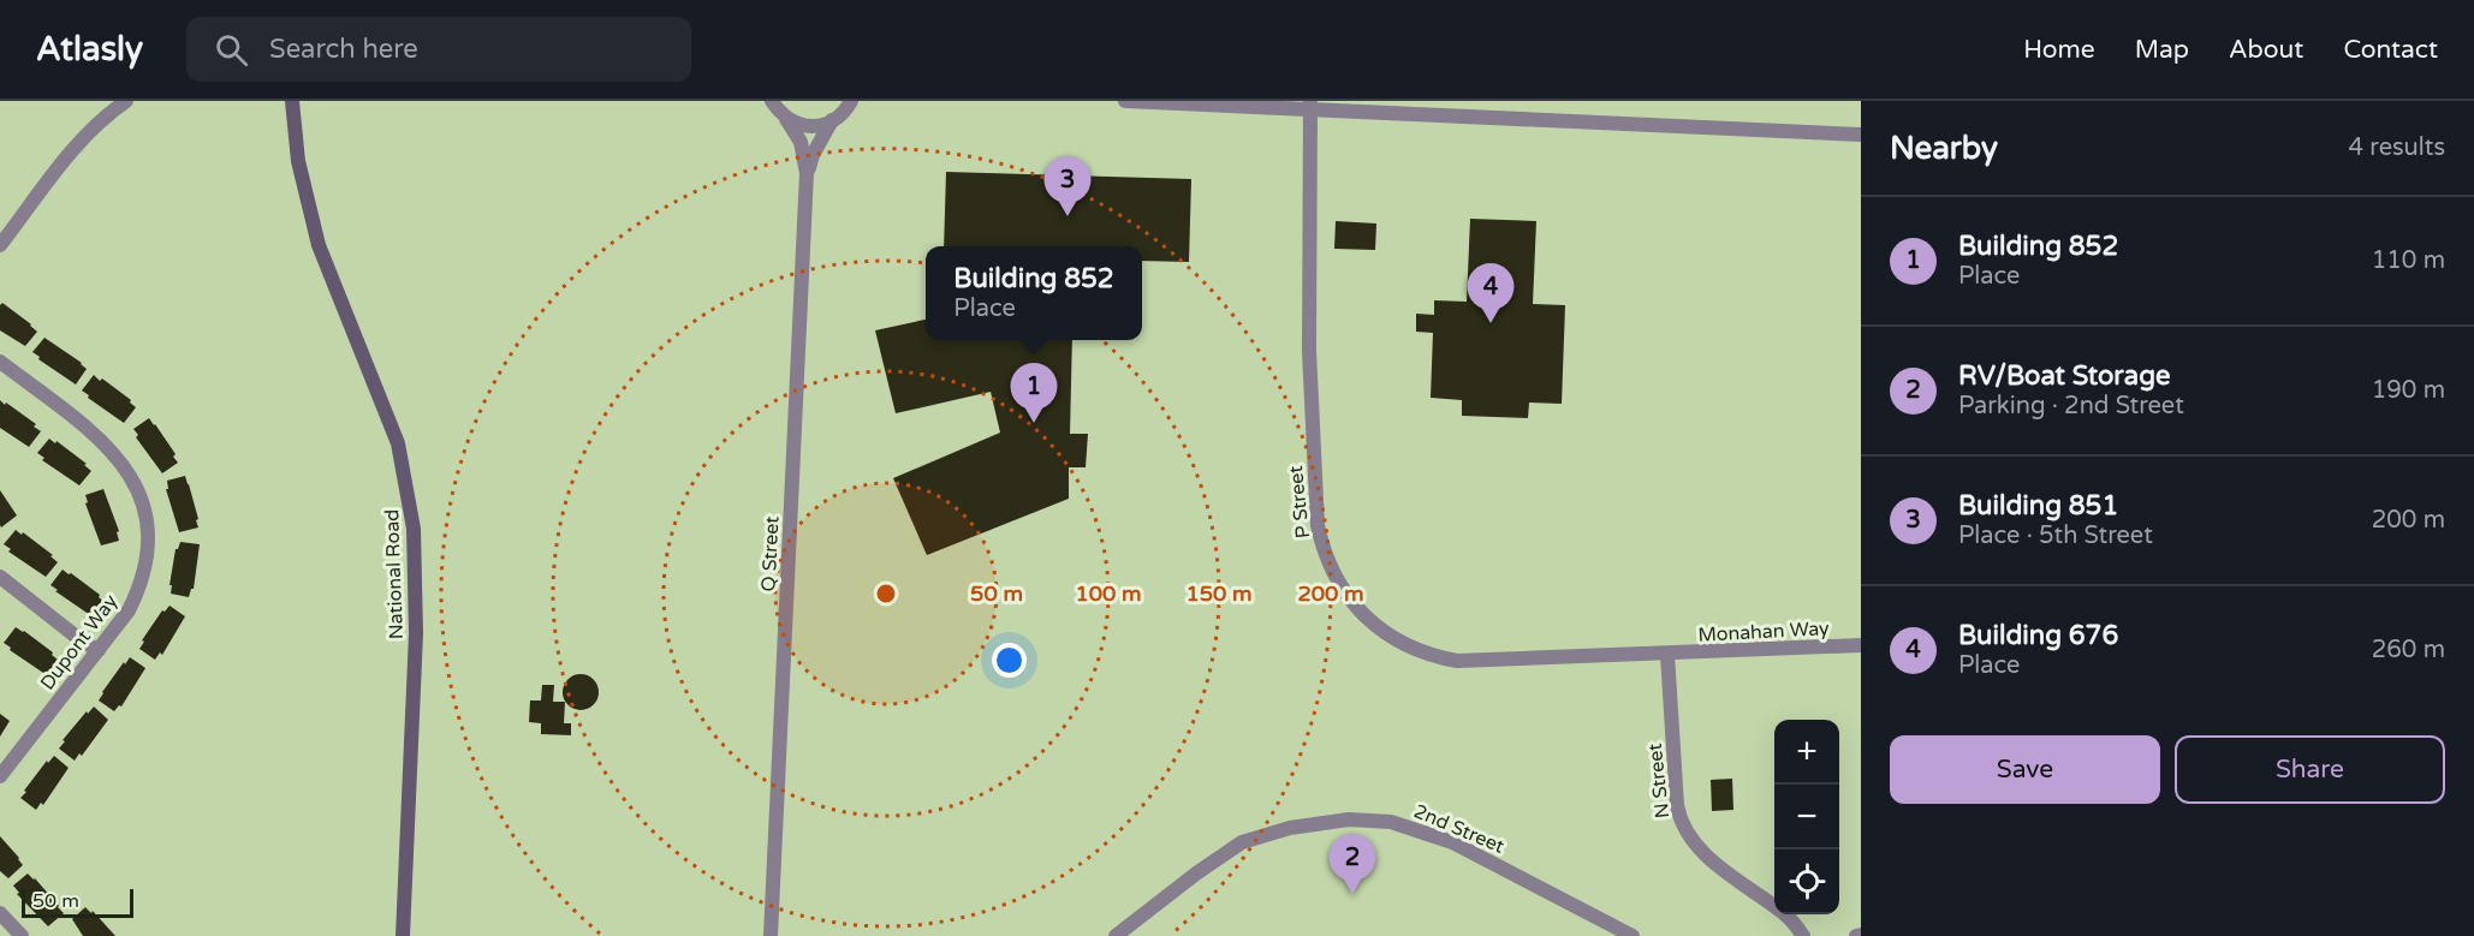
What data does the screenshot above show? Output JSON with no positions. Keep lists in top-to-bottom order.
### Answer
{
  "streets": {
    "main road": ["National Road"],
    "street": [
      "P Street",
      "Q Street",
      "Monahan Way",
      "Dupont Way",
      "N Street",
      "2nd Street"
    ]
  },
  "crossings": [
    ["P Street", "Monahan Way"],
    ["P Street", "N Street"],
    ["Monahan Way", "N Street"]
  ],
  "scale_bar": "50 m",
  "page": {
    "header": "Atlasly",
    "search": "Search here",
    "nav": [
      "Home",
      "Map",
      "About",
      "Contact"
    ],
    "heading": ["Nearby", "4 results"],
    "pins": [
      "3",
      "4",
      "1",
      "2"
    ],
    "list": [
      {
        "mark": "1",
        "name": "Building 852",
        "note": "Place",
        "value": "110 m"
      },
      {
        "mark": "2",
        "name": "RV/Boat Storage",
        "note": "Parking · 2nd Street",
        "value": "190 m"
      },
      {
        "mark": "3",
        "name": "Building 851",
        "note": "Place · 5th Street",
        "value": "200 m"
      },
      {
        "mark": "4",
        "name": "Building 676",
        "note": "Place",
        "value": "260 m"
      }
    ],
    "popup": ["Building 852", "Place"],
    "buttons": ["Save", "Share"],
    "map_buttons": ["+", "−"],
    "scale": "50 m"
  },
  "rings": [
    "50 m",
    "100 m",
    "150 m",
    "200 m"
  ]
}
